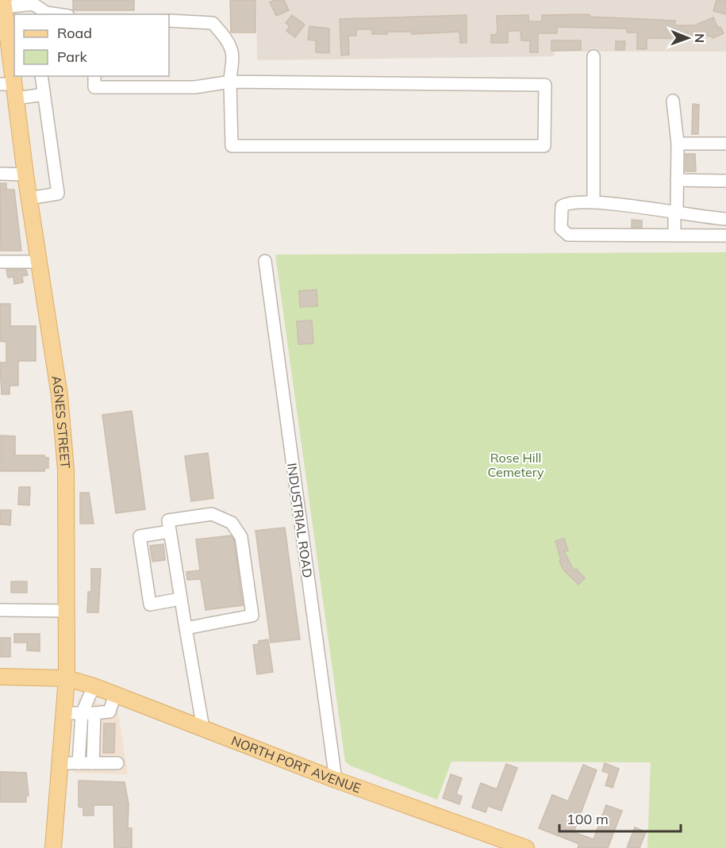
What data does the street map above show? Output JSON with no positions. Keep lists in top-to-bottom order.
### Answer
{
  "streets": {
    "main road": ["AGNES STREET", "NORTH PORT AVENUE"],
    "street": ["INDUSTRIAL ROAD"]
  },
  "crossings": [
    ["AGNES STREET", "NORTH PORT AVENUE"],
    ["INDUSTRIAL ROAD", "NORTH PORT AVENUE"]
  ],
  "parks": ["Rose Hill Cemetery"],
  "legend": ["Road", "Park"],
  "scale_bar": "100 m",
  "north": "right"
}
